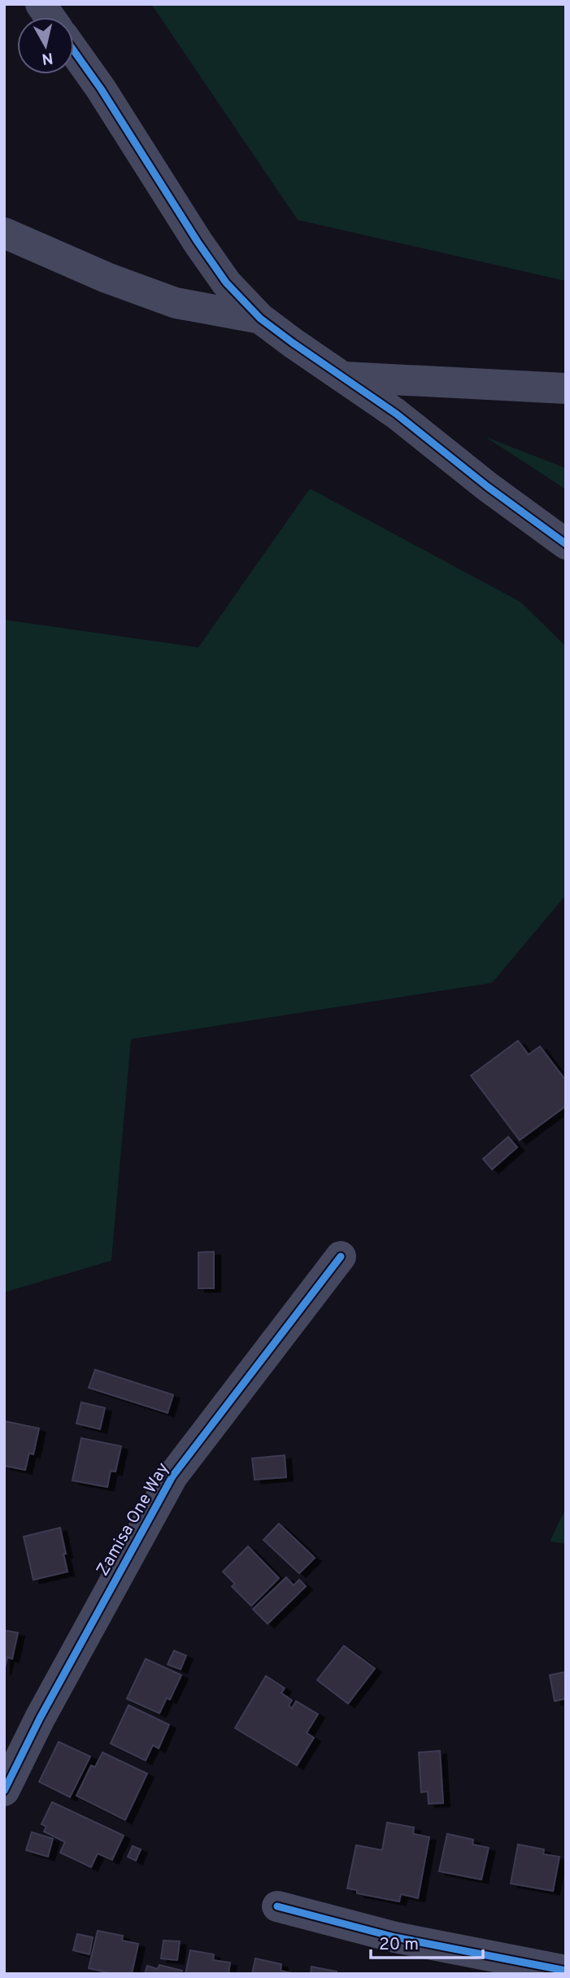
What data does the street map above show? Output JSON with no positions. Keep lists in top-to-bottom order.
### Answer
{
  "streets": {
    "street": ["Zamisa One Way"]
  },
  "scale_bar": "20 m",
  "north": "bottom"
}
